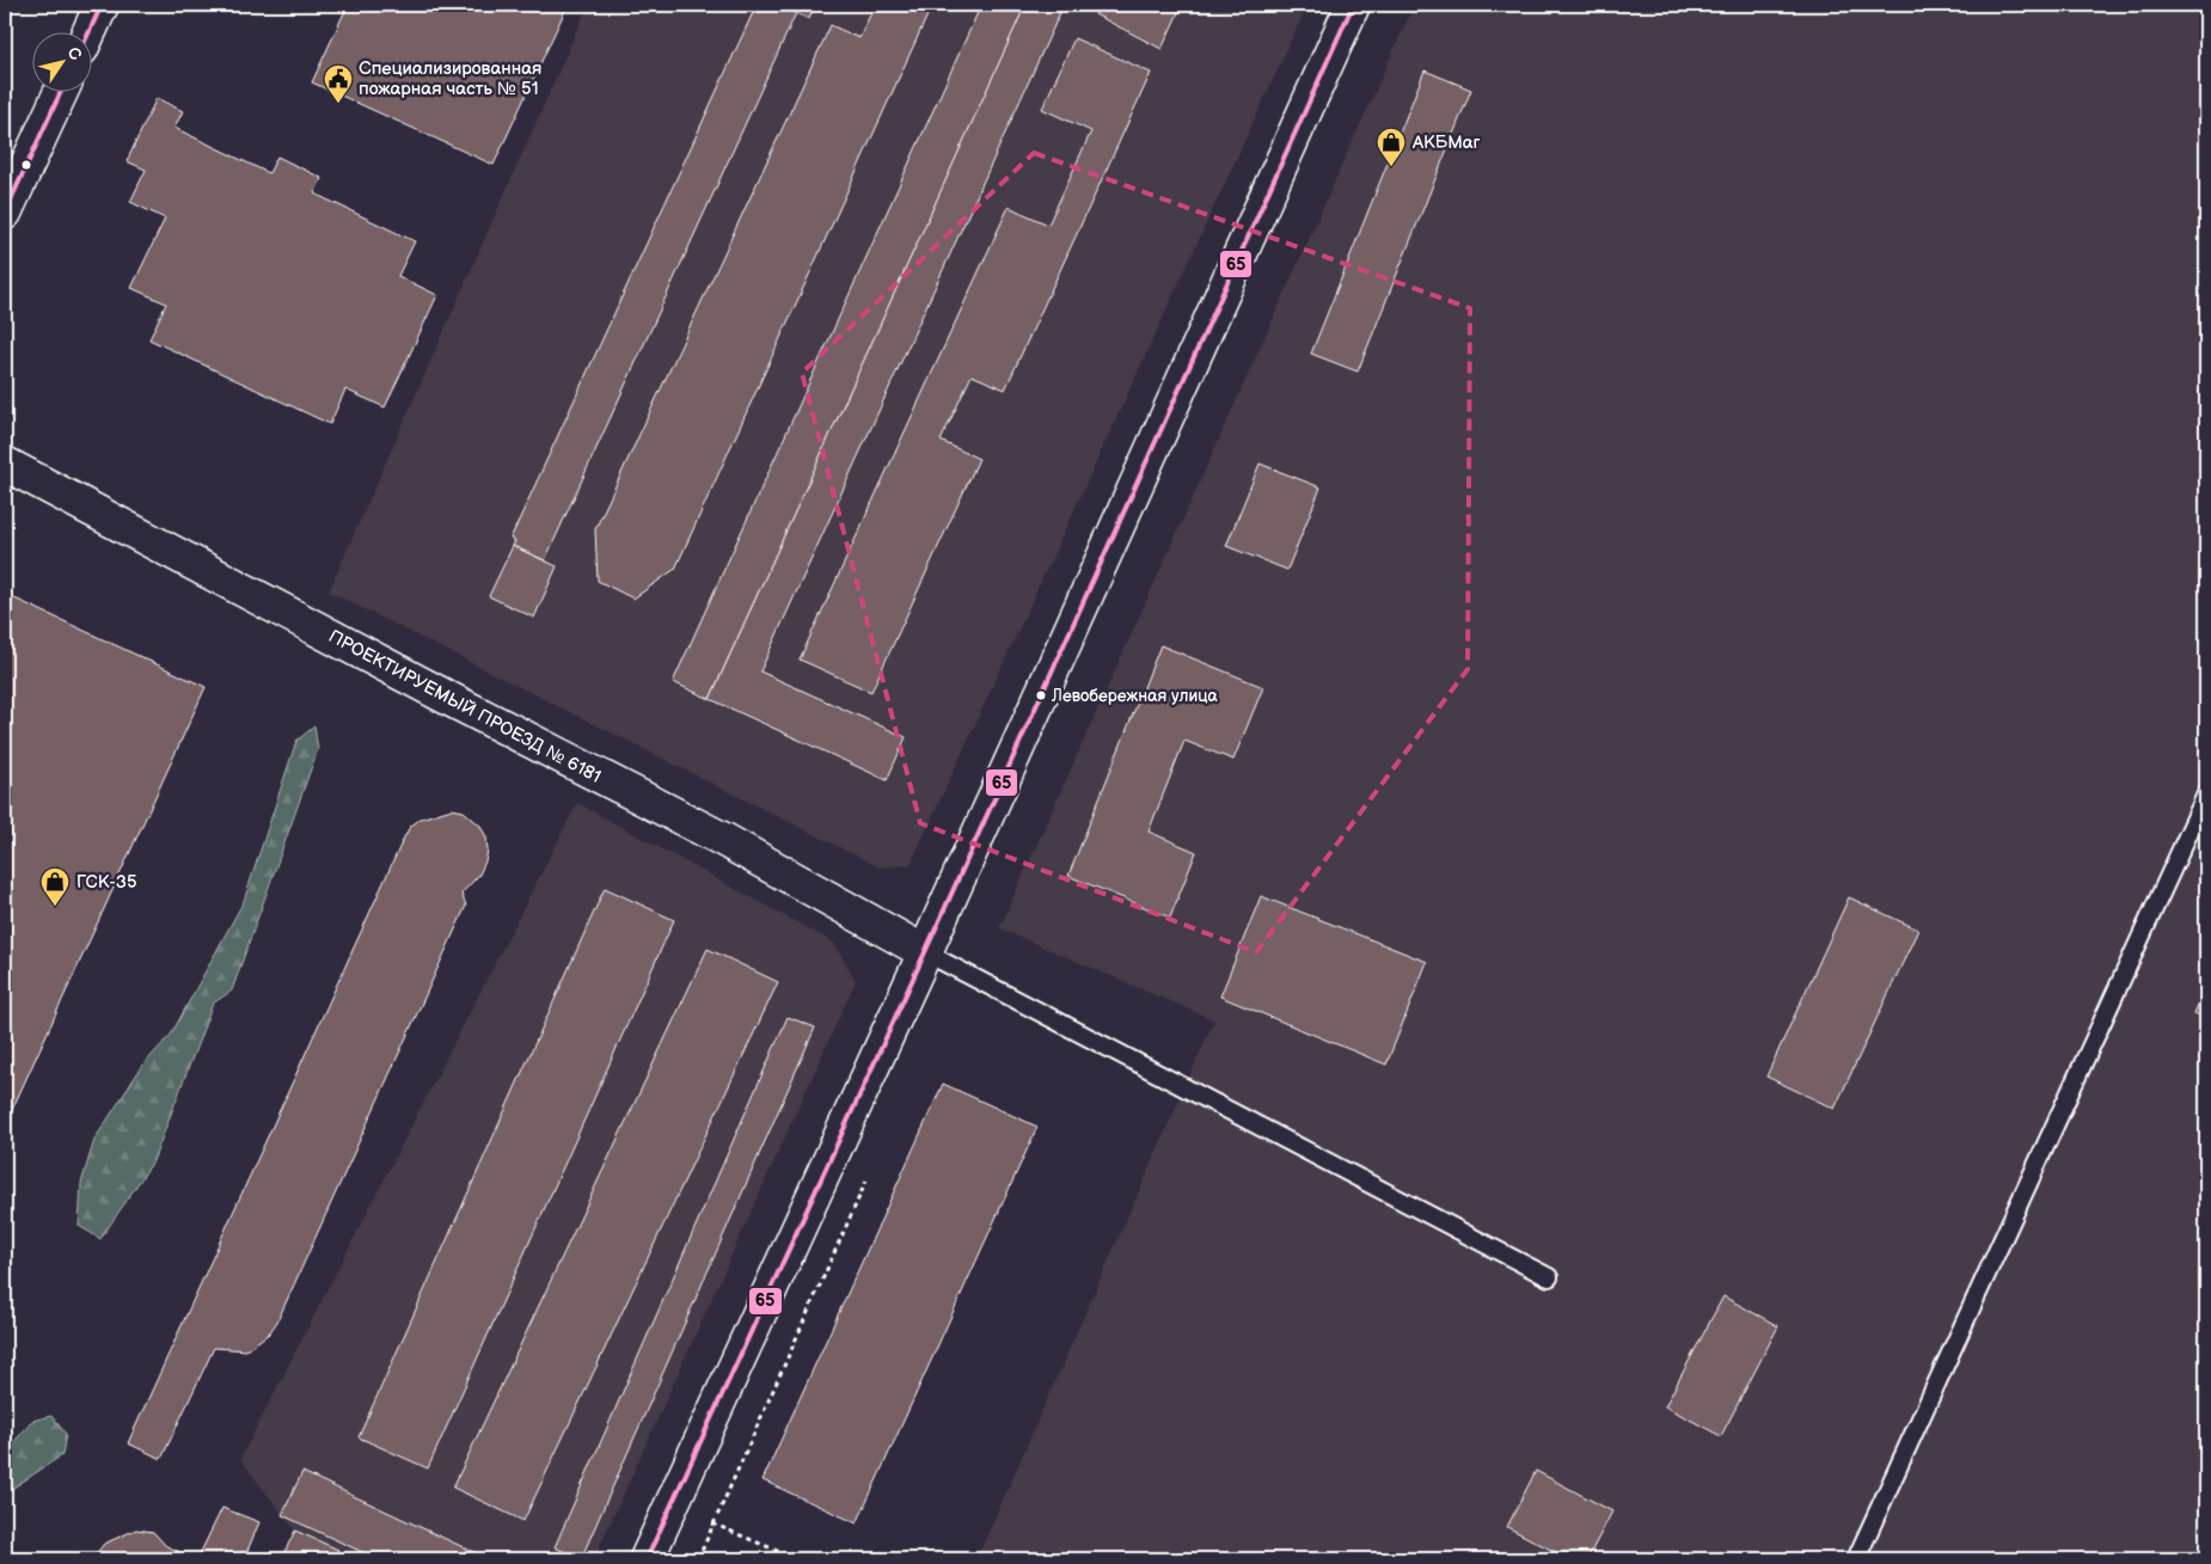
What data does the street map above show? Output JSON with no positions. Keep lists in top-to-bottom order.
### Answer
{
  "streets": {
    "street": ["ПРОЕКТИРУЕМЫЙ ПРОЕЗД № 6181"]
  },
  "places": {
    "public building": ["Cпециализированная пожарная часть № 51"],
    "shop": ["АКБМаг", "ГСК-35"],
    "other": ["Левобережная улица"]
  },
  "lines": ["transit line 65"],
  "north": "top right"
}
